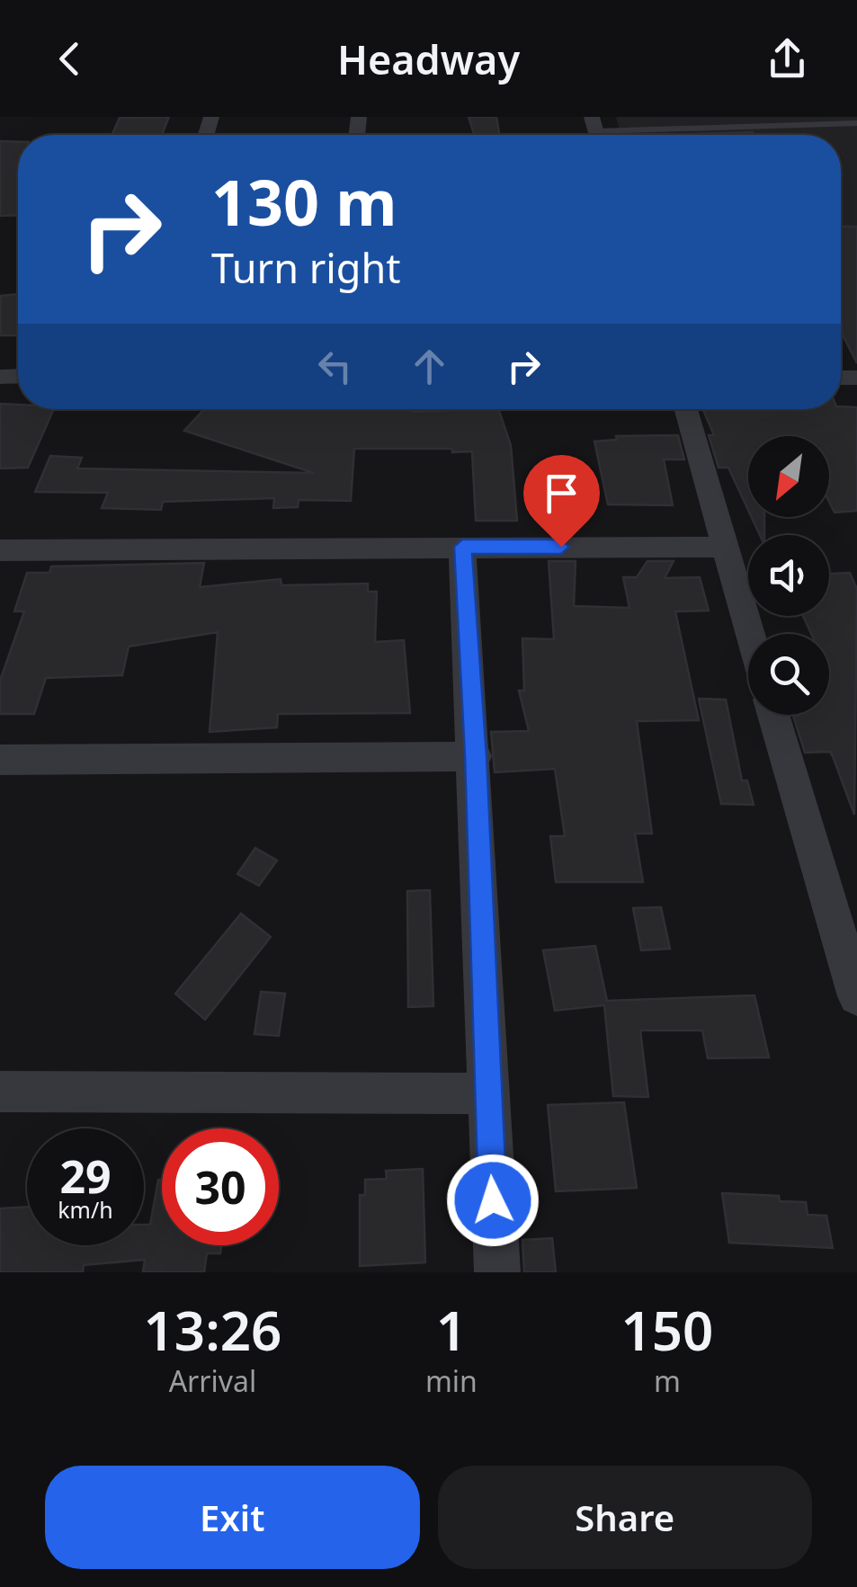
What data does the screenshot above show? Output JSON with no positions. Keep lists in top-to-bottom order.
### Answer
{
  "north": "bottom left",
  "page": {
    "header": "Headway",
    "turn": ["130 m", "Turn right"],
    "speed": "29 km/h",
    "limit": "30",
    "eta": [
      "13:26",
      "Arrival",
      "1",
      "min",
      "150",
      "m"
    ],
    "buttons": ["Exit", "Share"]
  }
}
